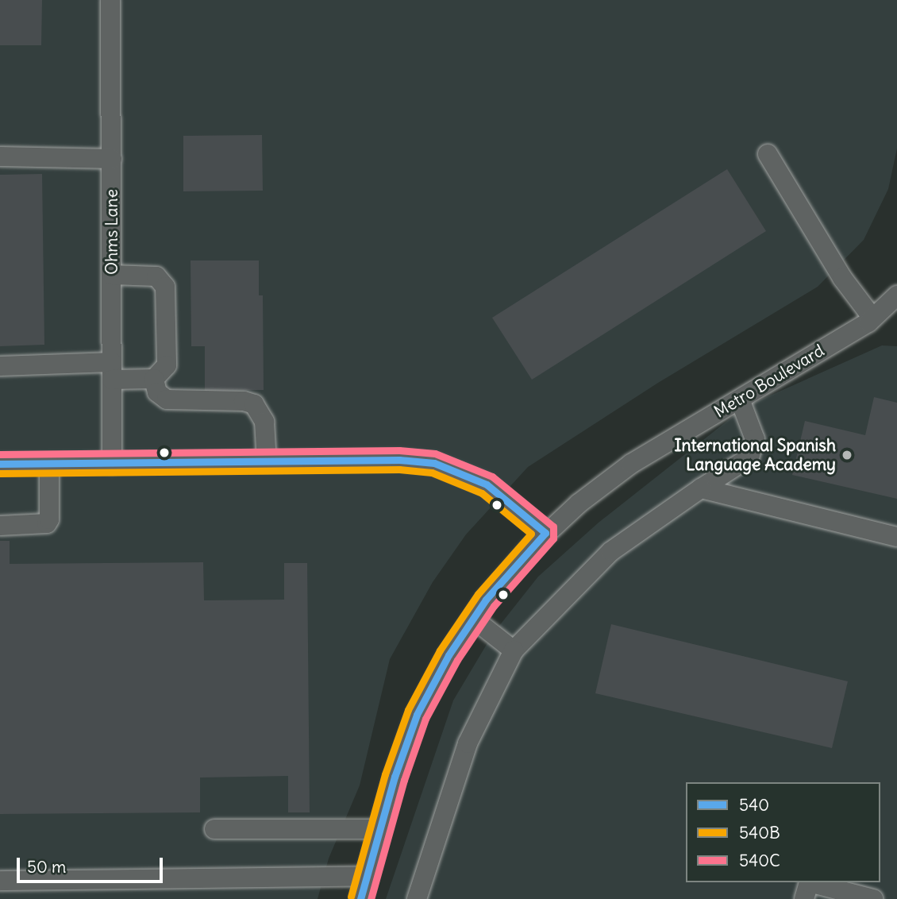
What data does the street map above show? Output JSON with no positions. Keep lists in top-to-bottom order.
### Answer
{
  "streets": {
    "street": ["Ohms Lane", "Metro Boulevard"]
  },
  "places": ["International Spanish Language Academy"],
  "lines": ["transit line 540C", "transit line 540", "transit line 540B"],
  "legend": ["540", "540B", "540C"],
  "scale_bar": "50 m"
}
